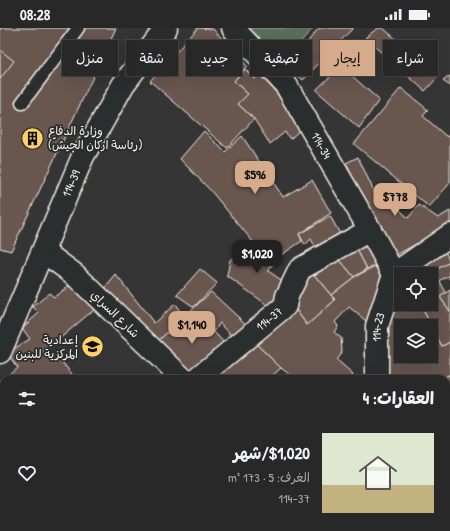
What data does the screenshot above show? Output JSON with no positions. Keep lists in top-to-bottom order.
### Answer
{
  "streets": {
    "street": [
      "114-34",
      "114-39",
      "شارع السراي",
      "114-37",
      "114-23"
    ]
  },
  "crossings": [
    ["114-34", "114-37"],
    ["114-34", "114-23"],
    ["114-39", "شارع السراي"]
  ],
  "places": {
    "building": ["وزارة الدفاع (رئاسة اركان الجيش)"],
    "school or university": ["إعدادية المركزية للبنين"]
  },
  "page": {
    "status": "08:28",
    "chip": [
      "شراء",
      "إيجار",
      "تصفية",
      "جديد",
      "شقة",
      "منزل"
    ],
    "price": [
      "$596",
      "$778",
      "$1,020",
      "$1,140"
    ],
    "heading": "العقارات: 4",
    "list": [
      {
        "name": "$1,020/شهر",
        "note": "الغرف: 5 · 173 m² · 114-37"
      }
    ]
  }
}
